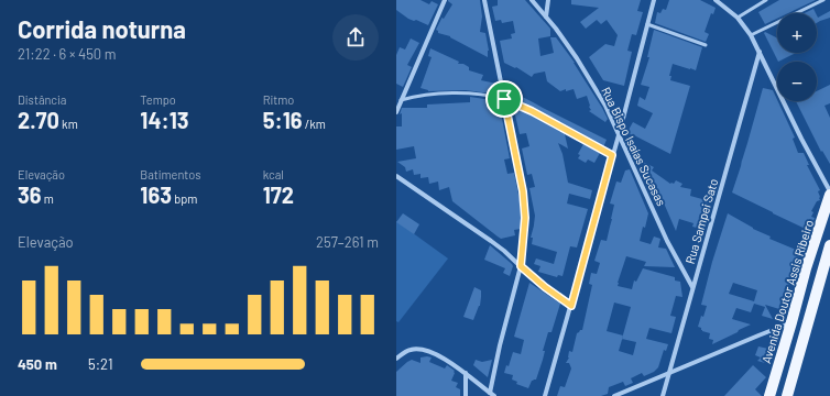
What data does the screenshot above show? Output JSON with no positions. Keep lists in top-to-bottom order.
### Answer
{
  "streets": {
    "main road": ["Avenida Doutor Assis Ribeiro"],
    "street": ["Rua Bispo Isaías Sucasas", "Rua Sampei Sato"]
  },
  "crossings": [
    ["Rua Bispo Isaías Sucasas", "Rua Sampei Sato"]
  ],
  "page": {
    "heading": ["Corrida noturna", "21:22 · 6 × 450 m"],
    "map_buttons": ["+", "−"],
    "stats": [
      ["Distância", "2.70 km"],
      ["Tempo", "14:13"],
      ["Ritmo", "5:16 /km"],
      ["Elevação", "36 m"],
      ["Batimentos", "163 bpm"],
      ["kcal", "172"]
    ],
    "chart": ["Elevação", "257–261 m"],
    "list": [
      {
        "name": "450 m",
        "note": "5:21"
      }
    ]
  }
}
